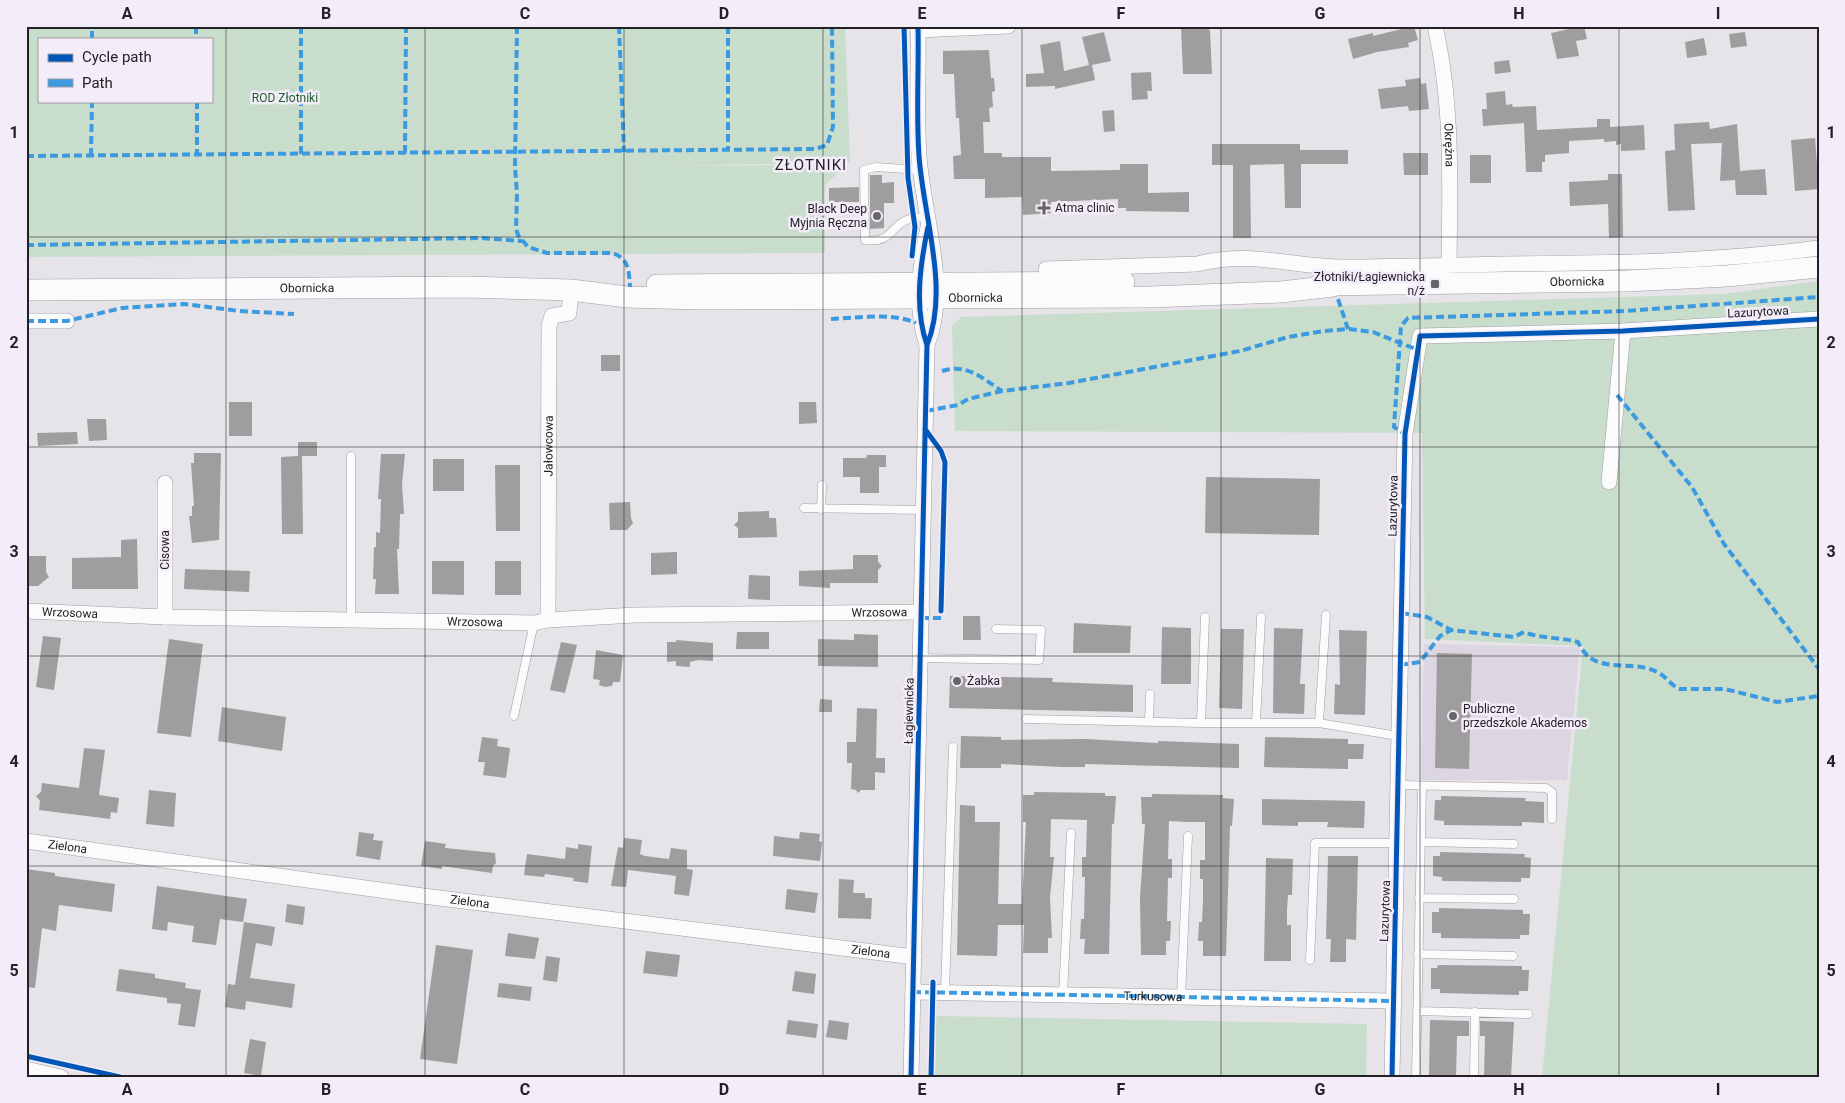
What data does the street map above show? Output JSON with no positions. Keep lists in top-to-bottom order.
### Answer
{
  "streets": {
    "main road": ["Obornicka"],
    "street": [
      "Okrężna",
      "Lazurytowa",
      "Jałowcowa",
      "Cisowa",
      "Wrzosowa",
      "Łagiewnicka",
      "Zielona",
      "Turkusowa"
    ]
  },
  "crossings": [
    ["Obornicka", "Jałowcowa"],
    ["Obornicka", "Łagiewnicka"],
    ["Lazurytowa", "Turkusowa"],
    ["Jałowcowa", "Wrzosowa"],
    ["Cisowa", "Wrzosowa"],
    ["Wrzosowa", "Łagiewnicka"],
    ["Łagiewnicka", "Zielona"],
    ["Łagiewnicka", "Turkusowa"]
  ],
  "districts": ["ZŁOTNIKI"],
  "parks": ["ROD Złotniki"],
  "places": {
    "health": ["Atma clinic"],
    "other": ["Black Deep Myjnia Ręczna", "Żabka", "Publiczne przedszkole Akademos"],
    "transit": ["Złotniki/Łagiewnicka n/ż"]
  },
  "legend": ["Cycle path", "Path"],
  "grid": {
    "columns": [
      "A",
      "B",
      "C",
      "D",
      "E",
      "F",
      "G",
      "H",
      "I"
    ],
    "rows": [
      "1",
      "2",
      "3",
      "4",
      "5"
    ]
  }
}
